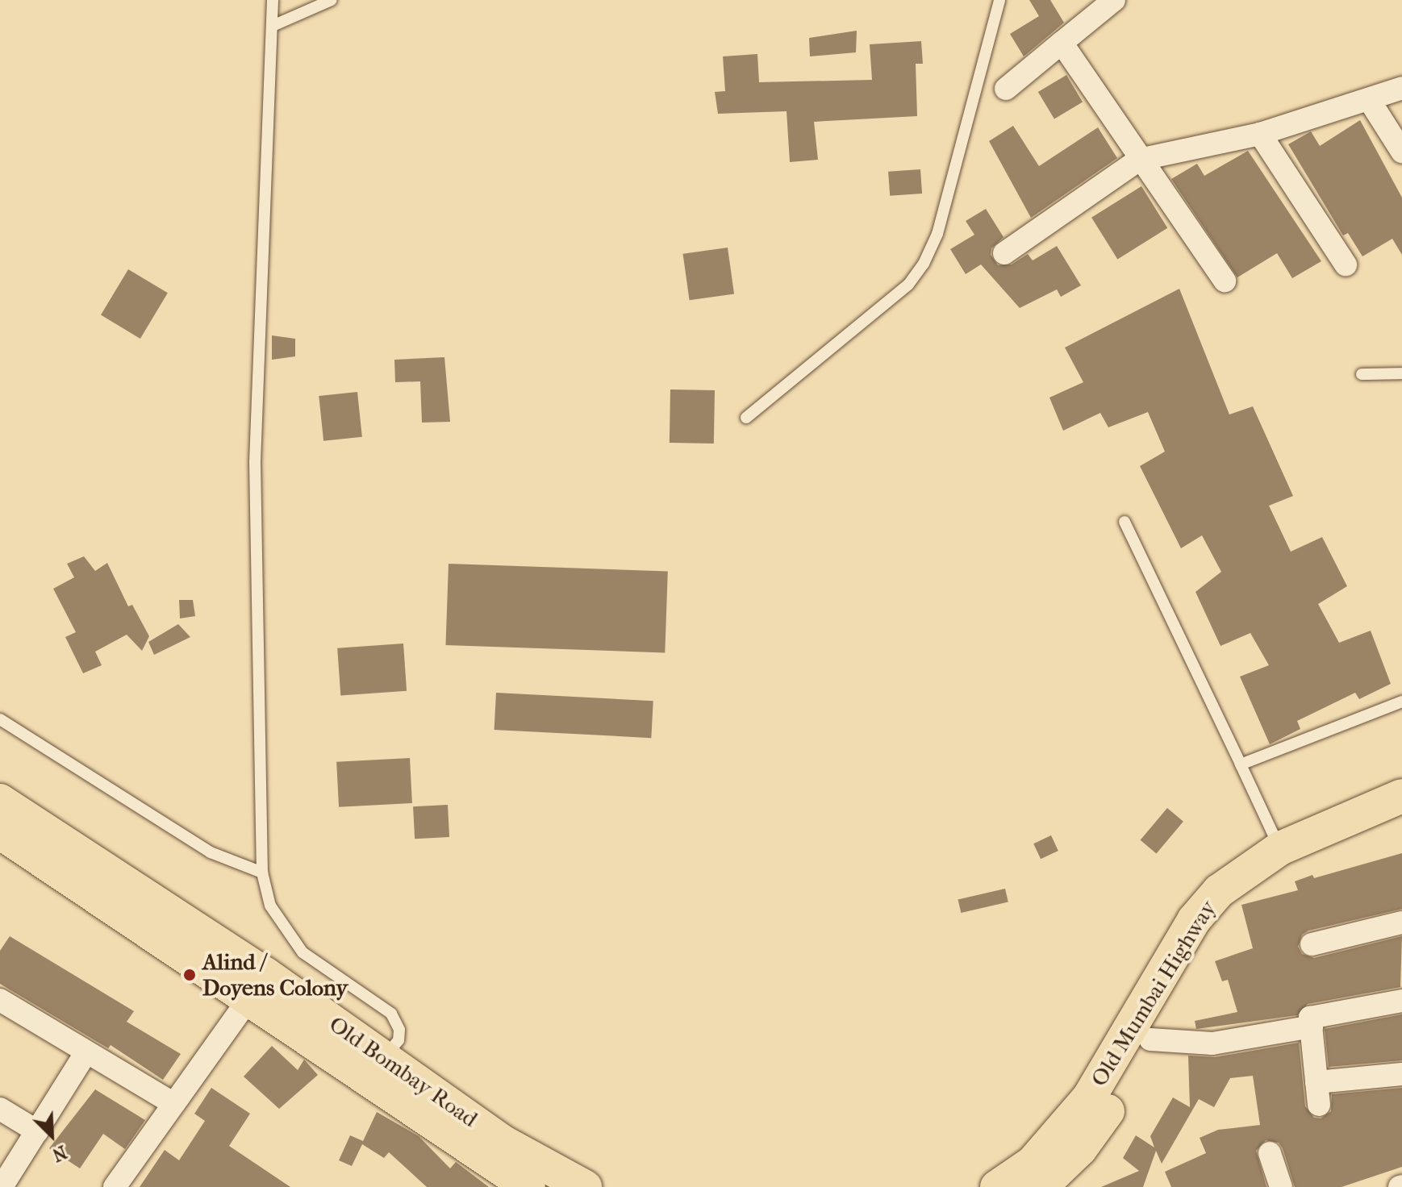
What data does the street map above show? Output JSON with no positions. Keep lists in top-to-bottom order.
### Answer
{
  "streets": {
    "main road": ["Old Mumbai Highway", "Old Bombay Road"]
  },
  "places": ["Alind / Doyens Colony"],
  "north": "bottom right"
}
